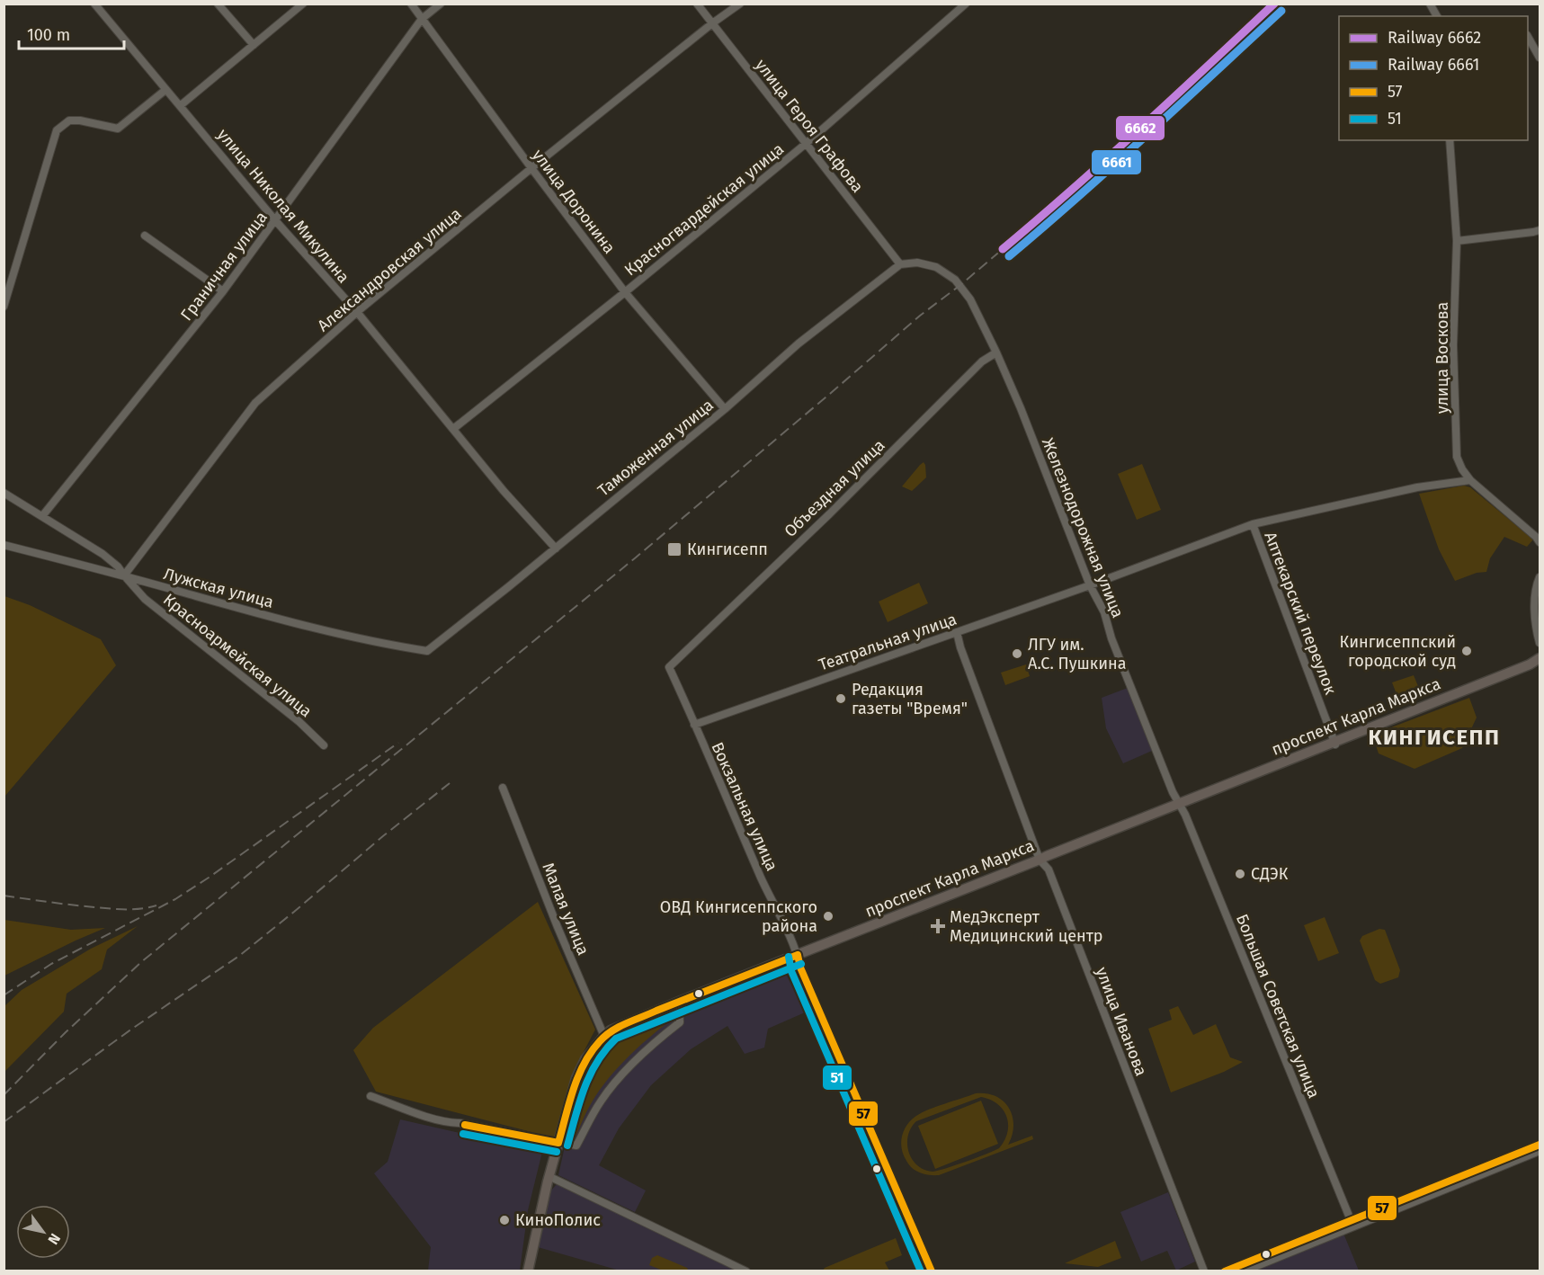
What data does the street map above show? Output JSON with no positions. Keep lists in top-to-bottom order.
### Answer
{
  "streets": {
    "main road": ["проспект Карла Маркса"],
    "street": [
      "улица Героя Графова",
      "улица Доронина",
      "улица Николая Микулина",
      "Красногвардейская улица",
      "Граничная улица",
      "Александровская улица",
      "улица Воскова",
      "Таможенная улица",
      "Объездная улица",
      "Железнодорожная улица",
      "Лужская улица",
      "Аптекарский переулок",
      "Театральная улица",
      "Красноармейская улица",
      "Вокзальная улица",
      "Малая улица",
      "Большая Советская улица",
      "улица Иванова"
    ]
  },
  "crossings": [
    ["улица Героя Графова", "Красногвардейская улица"],
    ["улица Героя Графова", "Александровская улица"],
    ["улица Героя Графова", "Таможенная улица"],
    ["улица Героя Графова", "Железнодорожная улица"],
    ["улица Доронина", "Красногвардейская улица"],
    ["улица Доронина", "Граничная улица"],
    ["улица Доронина", "Александровская улица"],
    ["улица Доронина", "Таможенная улица"],
    ["улица Николая Микулина", "Красногвардейская улица"],
    ["улица Николая Микулина", "Граничная улица"],
    ["улица Николая Микулина", "Александровская улица"],
    ["улица Николая Микулина", "Таможенная улица"],
    ["Граничная улица", "Красноармейская улица"],
    ["Александровская улица", "Лужская улица"],
    ["Александровская улица", "Красноармейская улица"],
    ["улица Воскова", "Аптекарский переулок"],
    ["Таможенная улица", "Железнодорожная улица"],
    ["Таможенная улица", "Лужская улица"],
    ["Объездная улица", "Железнодорожная улица"],
    ["Объездная улица", "Вокзальная улица"],
    ["Железнодорожная улица", "Аптекарский переулок"],
    ["Железнодорожная улица", "Театральная улица"],
    ["Железнодорожная улица", "проспект Карла Маркса"],
    ["Железнодорожная улица", "Большая Советская улица"],
    ["Лужская улица", "Красноармейская улица"],
    ["Аптекарский переулок", "Театральная улица"],
    ["Аптекарский переулок", "проспект Карла Маркса"],
    ["Театральная улица", "Вокзальная улица"],
    ["Театральная улица", "улица Иванова"],
    ["проспект Карла Маркса", "Вокзальная улица"],
    ["проспект Карла Маркса", "Малая улица"],
    ["проспект Карла Маркса", "Большая Советская улица"],
    ["проспект Карла Маркса", "улица Иванова"]
  ],
  "districts": ["КИНГИСЕПП"],
  "places": {
    "transit": ["Кингисепп"],
    "other": [
      "Кингисеппский городской суд",
      "ЛГУ им. А.С. Пушкина",
      "Редакция газеты \"Время\"",
      "СДЭК",
      "ОВД Кингисеппского района",
      "КиноПолис"
    ],
    "health": ["МедЭксперт Медицинский центр"]
  },
  "lines": [
    "rail line 6662",
    "rail line 6661",
    "transit line 57",
    "transit line 51"
  ],
  "legend": [
    "Railway 6662",
    "Railway 6661",
    "57",
    "51"
  ],
  "scale_bar": "100 m",
  "north": "bottom right"
}
